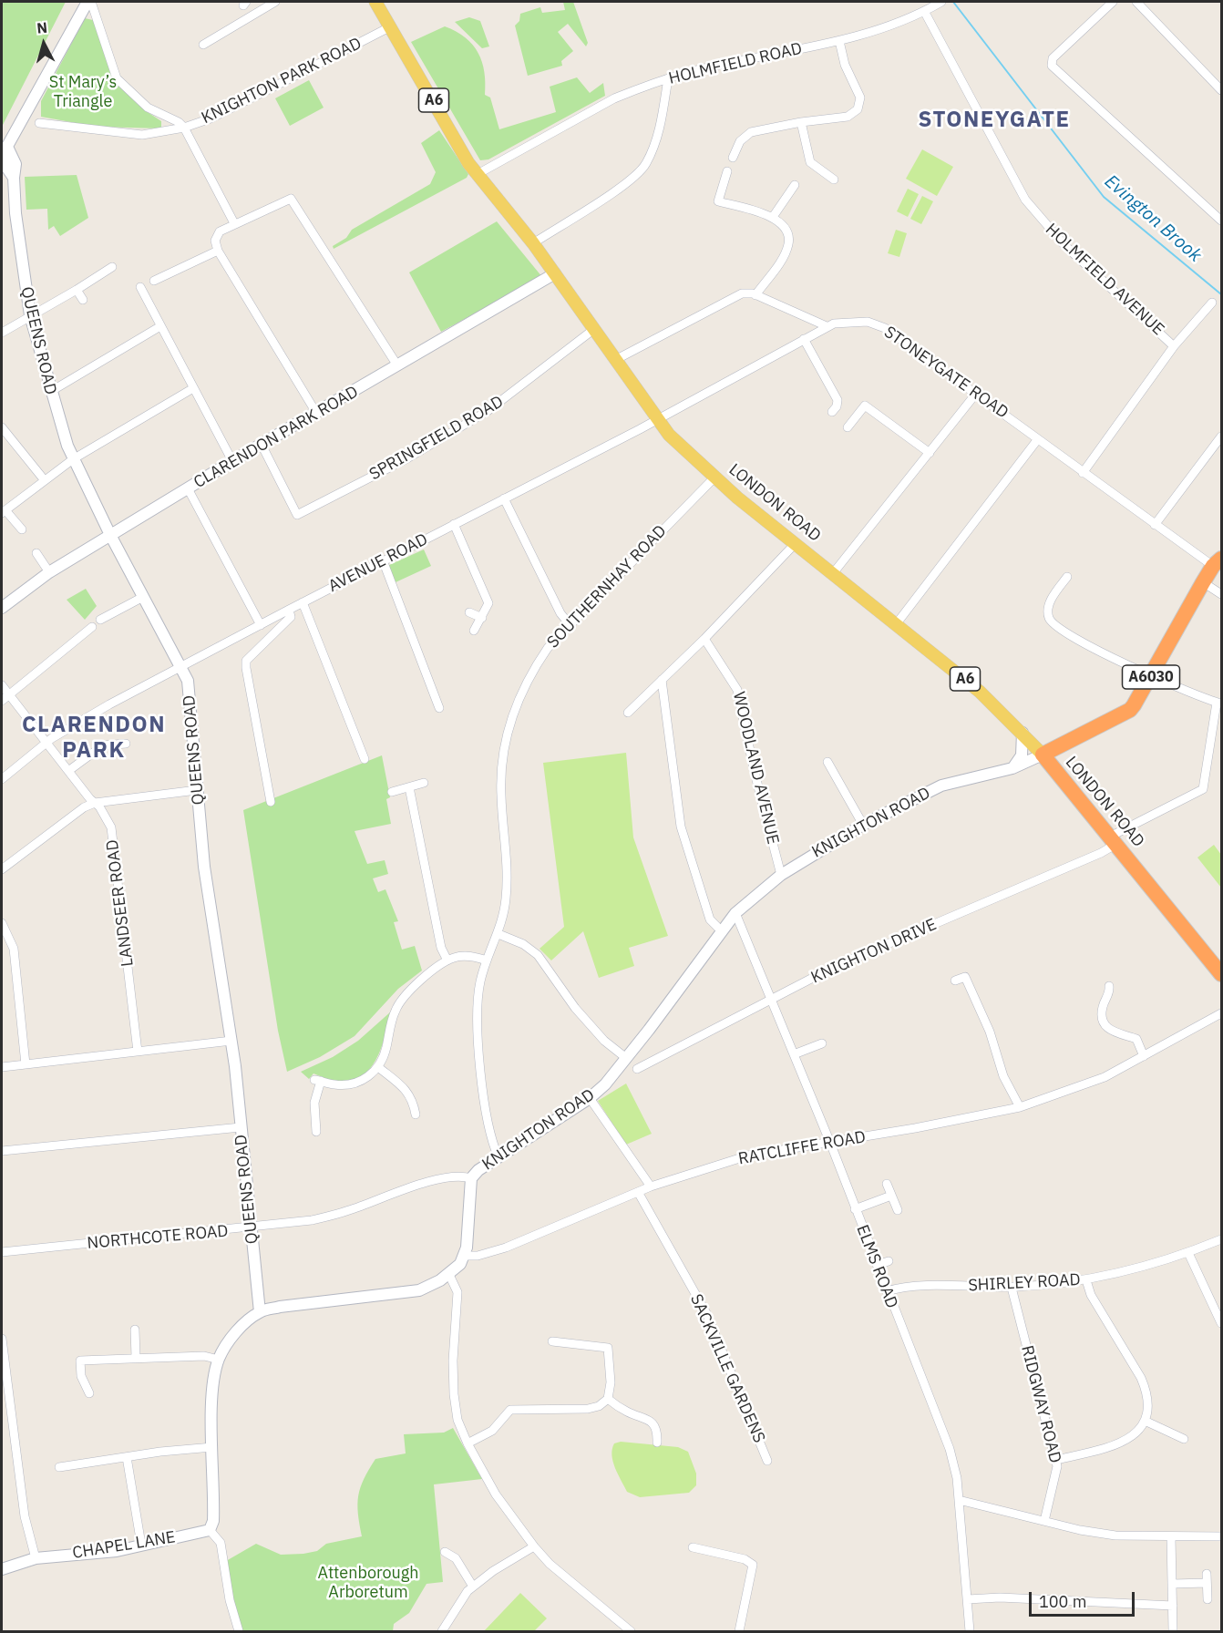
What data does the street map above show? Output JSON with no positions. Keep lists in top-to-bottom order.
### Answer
{
  "streets": {
    "highway": ["A6", "LONDON ROAD", "A6030"],
    "street": [
      "HOLMFIELD ROAD",
      "KNIGHTON PARK ROAD",
      "HOLMFIELD AVENUE",
      "QUEENS ROAD",
      "STONEYGATE ROAD",
      "CLARENDON PARK ROAD",
      "SPRINGFIELD ROAD",
      "AVENUE ROAD",
      "SOUTHERNHAY ROAD",
      "WOODLAND AVENUE",
      "KNIGHTON ROAD",
      "LANDSEER ROAD",
      "KNIGHTON DRIVE",
      "RATCLIFFE ROAD",
      "NORTHCOTE ROAD",
      "ELMS ROAD",
      "SHIRLEY ROAD",
      "SACKVILLE GARDENS",
      "RIDGWAY ROAD",
      "CHAPEL LANE"
    ]
  },
  "crossings": [
    ["HOLMFIELD ROAD", "HOLMFIELD AVENUE"],
    ["HOLMFIELD ROAD", "LONDON ROAD"],
    ["KNIGHTON PARK ROAD", "LONDON ROAD"],
    ["QUEENS ROAD", "CLARENDON PARK ROAD"],
    ["QUEENS ROAD", "AVENUE ROAD"],
    ["QUEENS ROAD", "KNIGHTON ROAD"],
    ["QUEENS ROAD", "NORTHCOTE ROAD"],
    ["STONEYGATE ROAD", "LONDON ROAD"],
    ["STONEYGATE ROAD", "AVENUE ROAD"],
    ["STONEYGATE ROAD", "A6030"],
    ["CLARENDON PARK ROAD", "SPRINGFIELD ROAD"],
    ["CLARENDON PARK ROAD", "LONDON ROAD"],
    ["SPRINGFIELD ROAD", "LONDON ROAD"],
    ["LONDON ROAD", "AVENUE ROAD"],
    ["LONDON ROAD", "SOUTHERNHAY ROAD"],
    ["LONDON ROAD", "A6030"],
    ["LONDON ROAD", "KNIGHTON ROAD"],
    ["LONDON ROAD", "KNIGHTON DRIVE"],
    ["AVENUE ROAD", "LANDSEER ROAD"],
    ["SOUTHERNHAY ROAD", "KNIGHTON ROAD"],
    ["A6030", "KNIGHTON ROAD"],
    ["WOODLAND AVENUE", "KNIGHTON ROAD"],
    ["KNIGHTON ROAD", "RATCLIFFE ROAD"],
    ["KNIGHTON ROAD", "NORTHCOTE ROAD"],
    ["KNIGHTON ROAD", "ELMS ROAD"],
    ["KNIGHTON DRIVE", "ELMS ROAD"],
    ["RATCLIFFE ROAD", "ELMS ROAD"],
    ["RATCLIFFE ROAD", "SACKVILLE GARDENS"],
    ["ELMS ROAD", "SHIRLEY ROAD"],
    ["SHIRLEY ROAD", "RIDGWAY ROAD"]
  ],
  "districts": ["STONEYGATE", "CLARENDON PARK"],
  "water": ["Evington Brook"],
  "parks": ["St Mary’s Triangle", "Attenborough Arboretum"],
  "scale_bar": "100 m",
  "north": "top"
}
